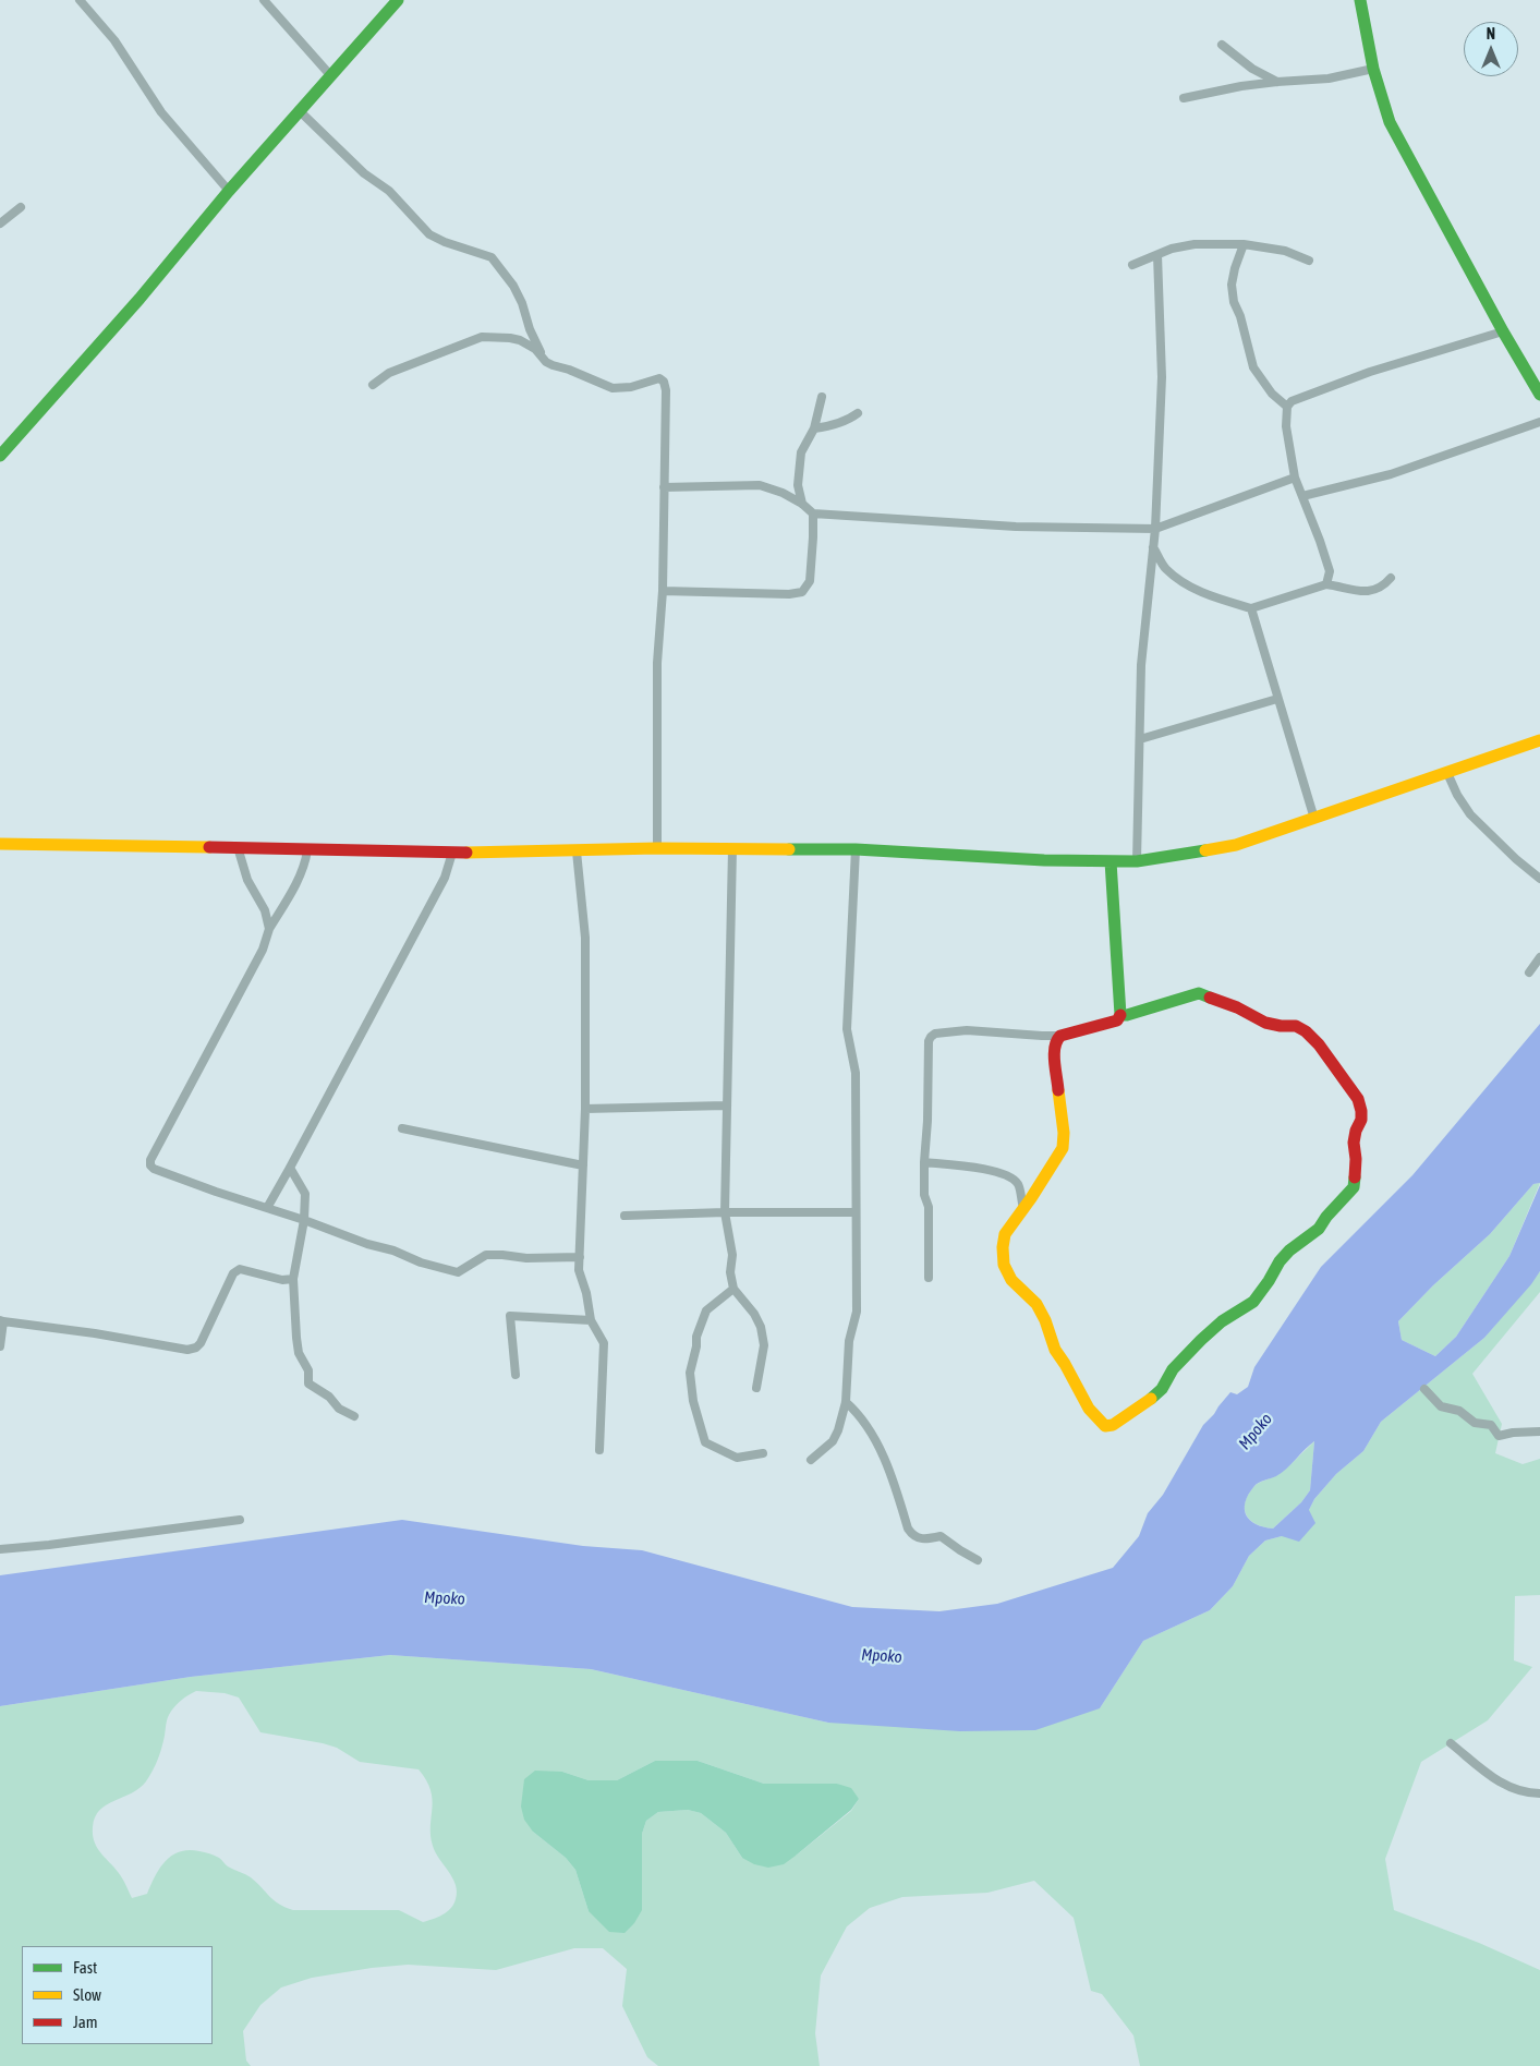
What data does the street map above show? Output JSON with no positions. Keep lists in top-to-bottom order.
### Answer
{
  "water": ["Mpoko"],
  "legend": ["Fast", "Slow", "Jam"],
  "north": "top"
}
